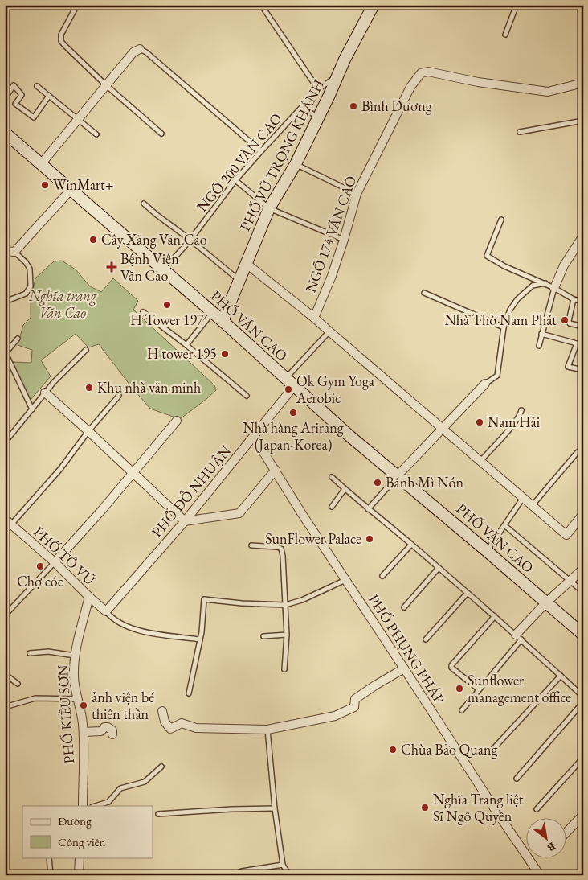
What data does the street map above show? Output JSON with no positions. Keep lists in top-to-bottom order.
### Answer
{
  "streets": {
    "street": [
      "PHỐ VŨ TRỌNG KHÁNH",
      "NGÕ 174 VĂN CAO",
      "PHỐ VĂN CAO",
      "PHỐ ĐỖ NHUẬN",
      "PHỐ TÔ VŨ",
      "PHỐ PHỤNG PHÁP",
      "PHỐ KIỀU SƠN"
    ],
    "lane": ["NGÕ 200 VĂN CAO"]
  },
  "crossings": [
    ["PHỐ VŨ TRỌNG KHÁNH", "NGÕ 200 VĂN CAO"],
    ["PHỐ VŨ TRỌNG KHÁNH", "NGÕ 174 VĂN CAO"],
    ["PHỐ VŨ TRỌNG KHÁNH", "PHỐ VĂN CAO"],
    ["NGÕ 200 VĂN CAO", "PHỐ VĂN CAO"],
    ["PHỐ VĂN CAO", "PHỐ ĐỖ NHUẬN"],
    ["PHỐ ĐỖ NHUẬN", "PHỐ TÔ VŨ"],
    ["PHỐ ĐỖ NHUẬN", "PHỐ PHỤNG PHÁP"],
    ["PHỐ TÔ VŨ", "PHỐ KIỀU SƠN"]
  ],
  "parks": ["Nghĩa trang Văn Cao"],
  "places": {
    "other": [
      "Bình Dương",
      "WinMart+",
      "Cây Xăng Văn Cao",
      "H Tower 197",
      "Nhà Thờ Nam Phát",
      "H tower 195",
      "Khu nhà văn minh",
      "Ok Gym Yoga Aerobic",
      "Nhà hàng Arirang (Japan-Korea)",
      "Nam Hải",
      "Bánh Mì Nón",
      "SunFlower Palace",
      "Chợ cóc",
      "Sunflower management office",
      "ảnh viện bé thiên thần",
      "Chùa Bảo Quang",
      "Nghĩa Trang liệt Sĩ Ngô Quyền"
    ],
    "health": ["Bệnh Viện Văn Cao"]
  },
  "legend": ["Đường", "Công viên"],
  "north": "bottom right"
}
